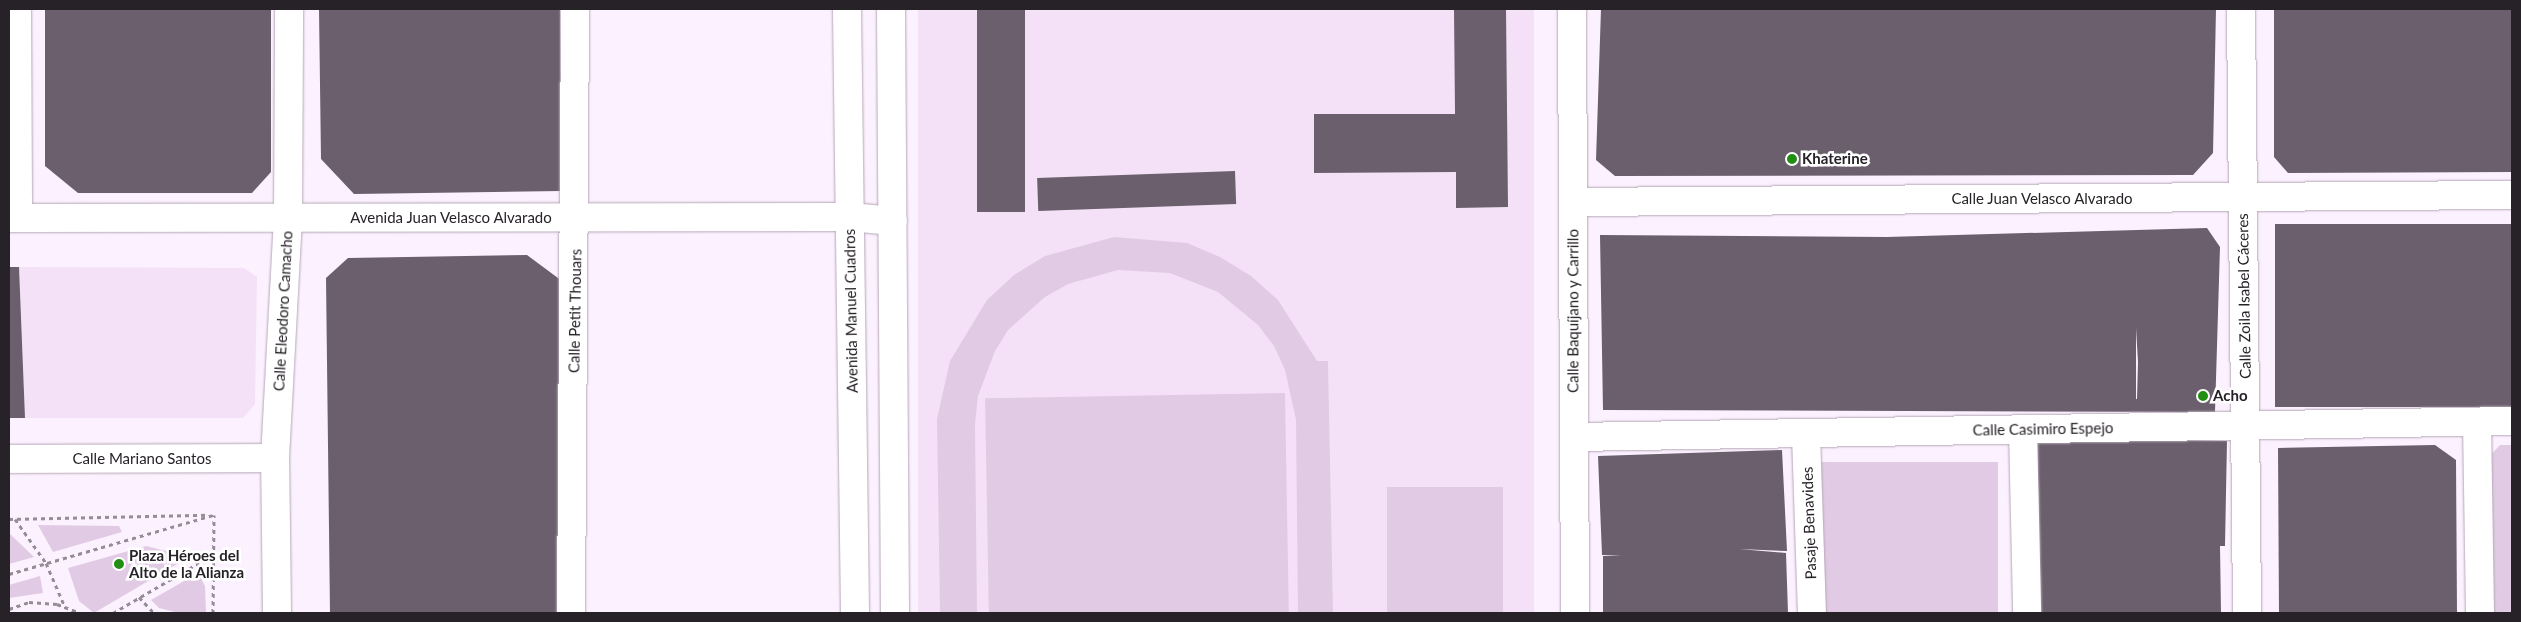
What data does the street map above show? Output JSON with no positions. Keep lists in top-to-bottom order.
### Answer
{
  "streets": {
    "street": [
      "Calle Juan Velasco Alvarado",
      "Avenida Juan Velasco Alvarado",
      "Calle Zoila Isabel Cáceres",
      "Calle Eleodoro Camacho",
      "Calle Petit Thouars",
      "Avenida Manuel Cuadros",
      "Calle Baquíjano y Carrillo",
      "Calle Casimiro Espejo",
      "Calle Mariano Santos",
      "Pasaje Benavides"
    ]
  },
  "crossings": [
    ["Calle Juan Velasco Alvarado", "Calle Zoila Isabel Cáceres"],
    ["Calle Juan Velasco Alvarado", "Calle Baquíjano y Carrillo"],
    ["Avenida Juan Velasco Alvarado", "Calle Eleodoro Camacho"],
    ["Avenida Juan Velasco Alvarado", "Calle Petit Thouars"],
    ["Avenida Juan Velasco Alvarado", "Avenida Manuel Cuadros"],
    ["Calle Zoila Isabel Cáceres", "Calle Casimiro Espejo"],
    ["Calle Eleodoro Camacho", "Calle Mariano Santos"],
    ["Calle Baquíjano y Carrillo", "Calle Casimiro Espejo"],
    ["Calle Casimiro Espejo", "Pasaje Benavides"]
  ],
  "places": ["Khaterine", "Acho", "Plaza Héroes del Alto de la Alianza"]
}
